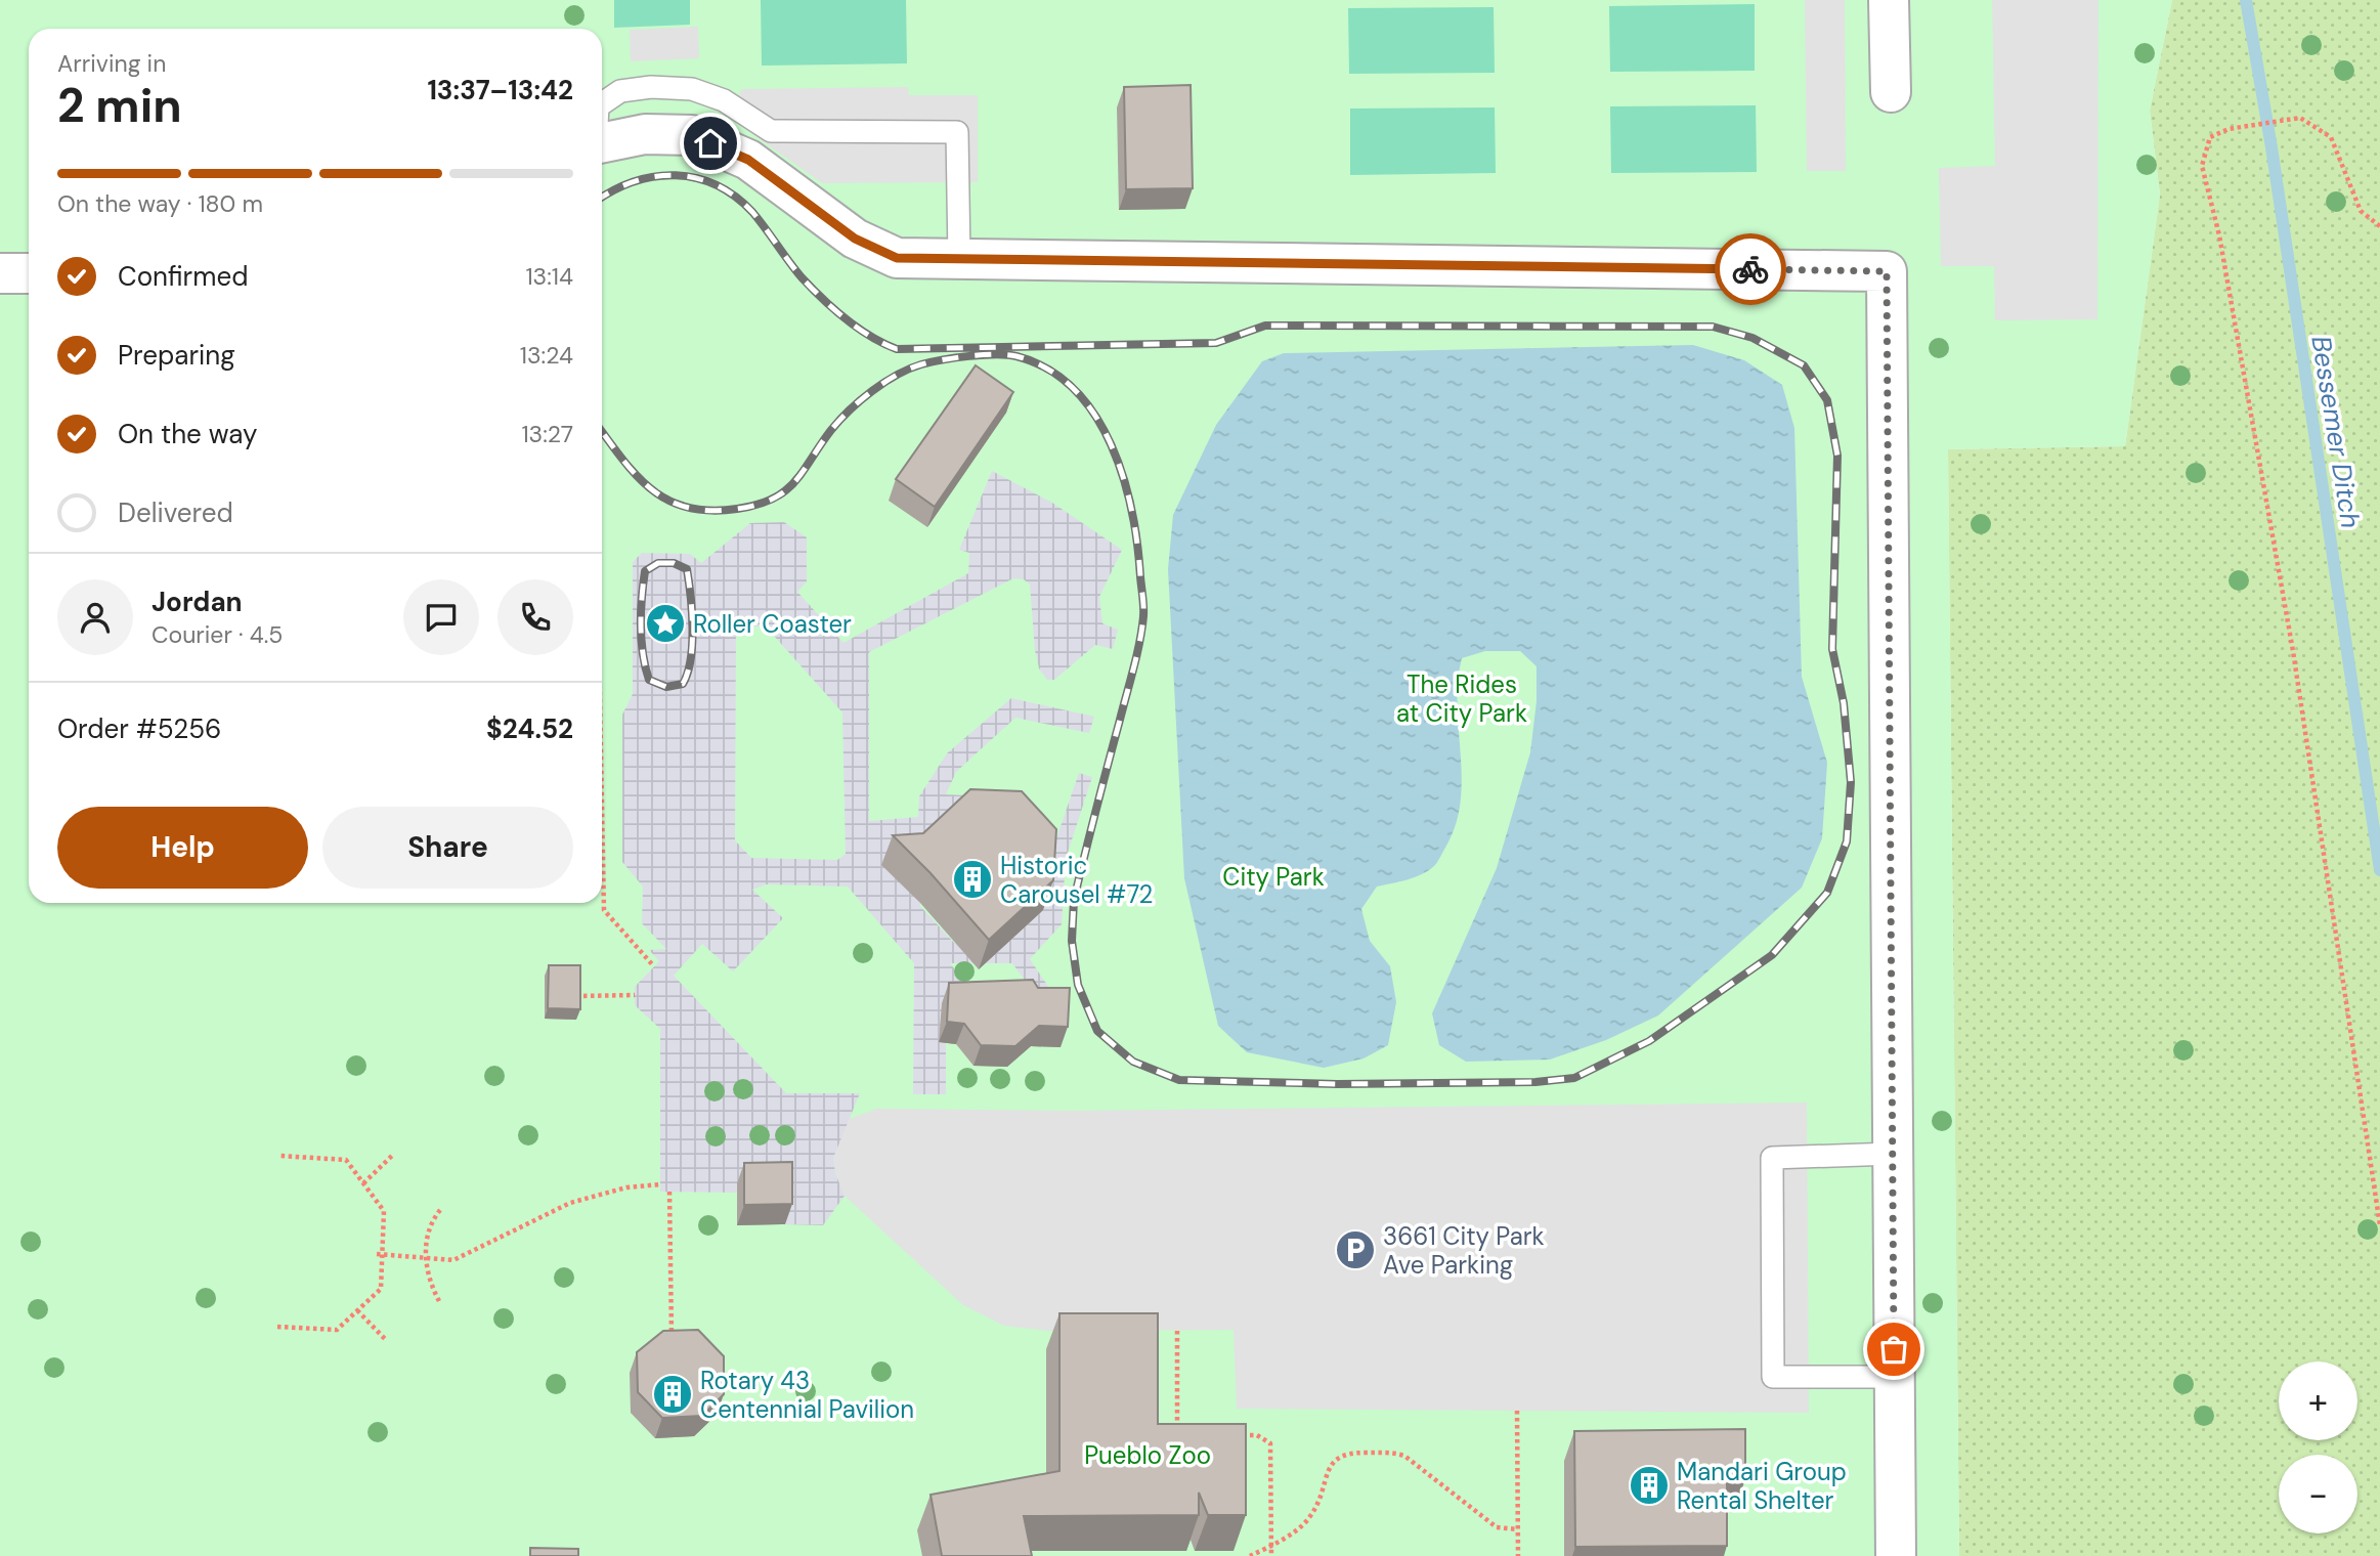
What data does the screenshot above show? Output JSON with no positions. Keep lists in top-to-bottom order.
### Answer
{
  "water": ["Bessemer Ditch"],
  "parks": ["The Rides at City Park", "City Park", "Pueblo Zoo"],
  "places": {
    "place": ["Roller Coaster"],
    "building": ["Historic Carousel #72", "Rotary 43 Centennial Pavilion", "Mandari Group Rental Shelter"],
    "parking": ["3661 City Park Ave Parking"]
  },
  "page": {
    "heading": ["2 min", "Arriving in", "13:37–13:42"],
    "panel": [
      "Jordan",
      "Courier · 4.5",
      "Order #5256",
      "$24.52"
    ],
    "bar": "On the way · 180 m",
    "list": [
      ["Confirmed", "13:14"],
      ["Preparing", "13:24"],
      ["On the way", "13:27"],
      "Delivered"
    ],
    "buttons": ["Help", "Share"],
    "map_buttons": ["+", "−"]
  }
}
